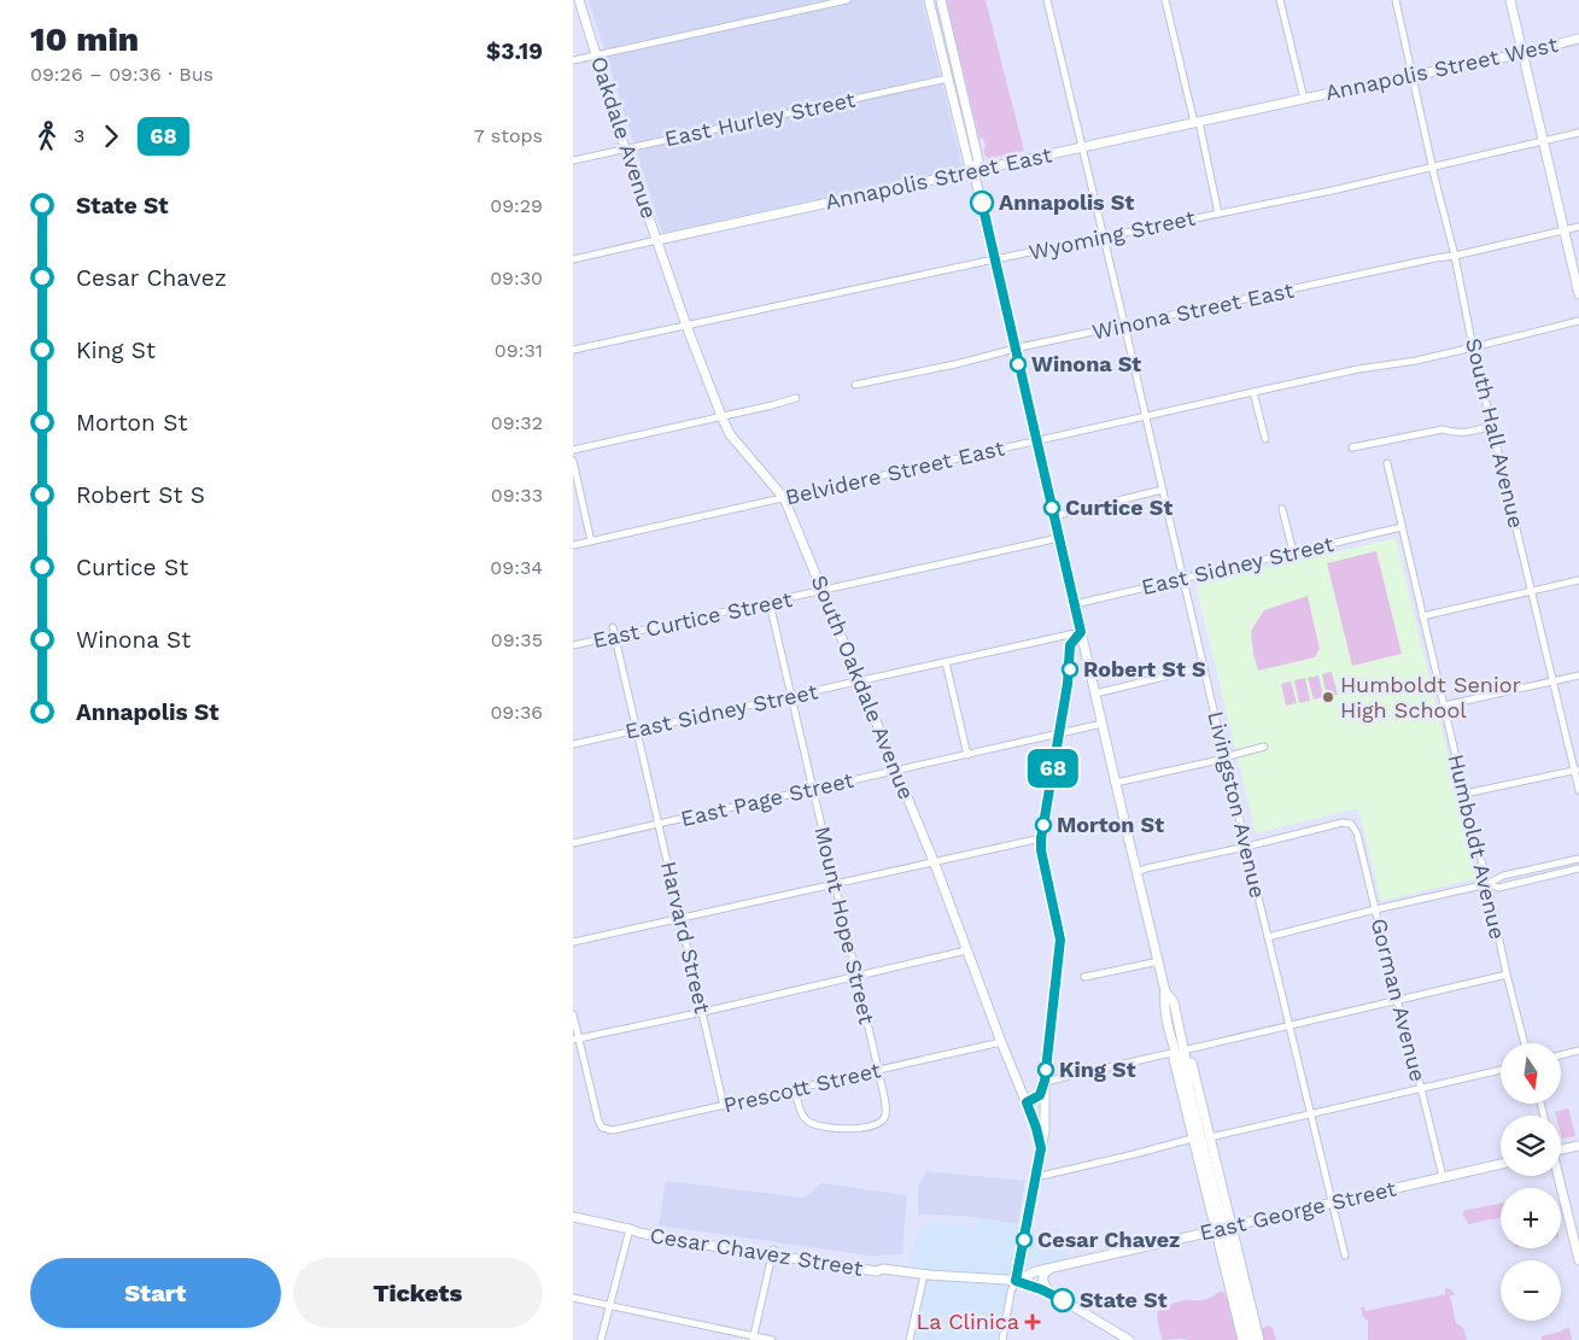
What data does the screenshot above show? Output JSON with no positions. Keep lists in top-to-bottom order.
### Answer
{
  "streets": {
    "street": [
      "Annapolis Street West",
      "East Hurley Street",
      "Oakdale Avenue",
      "Annapolis Street East",
      "Wyoming Street",
      "Winona Street East",
      "South Hall Avenue",
      "Belvidere Street East",
      "East Sidney Street",
      "East Curtice Street",
      "South Oakdale Avenue",
      "East Page Street",
      "Livingston Avenue",
      "Humboldt Avenue",
      "Mount Hope Street",
      "Harvard Street",
      "Gorman Avenue",
      "Prescott Street",
      "East George Street",
      "Cesar Chavez Street"
    ]
  },
  "crossings": [
    ["Annapolis Street West", "Annapolis Street East"],
    ["Annapolis Street West", "South Hall Avenue"],
    ["East Hurley Street", "Oakdale Avenue"],
    ["Oakdale Avenue", "Annapolis Street East"],
    ["Oakdale Avenue", "South Oakdale Avenue"],
    ["Annapolis Street East", "South Oakdale Avenue"],
    ["Annapolis Street East", "Livingston Avenue"],
    ["Wyoming Street", "South Hall Avenue"],
    ["Wyoming Street", "South Oakdale Avenue"],
    ["Wyoming Street", "Livingston Avenue"],
    ["Winona Street East", "South Hall Avenue"],
    ["Winona Street East", "Livingston Avenue"],
    ["South Hall Avenue", "Belvidere Street East"],
    ["Belvidere Street East", "South Oakdale Avenue"],
    ["Belvidere Street East", "Livingston Avenue"],
    ["East Sidney Street", "South Oakdale Avenue"],
    ["East Sidney Street", "Livingston Avenue"],
    ["East Sidney Street", "Humboldt Avenue"],
    ["East Sidney Street", "Mount Hope Street"],
    ["East Sidney Street", "Harvard Street"],
    ["East Curtice Street", "South Oakdale Avenue"],
    ["East Curtice Street", "Mount Hope Street"],
    ["East Curtice Street", "Harvard Street"],
    ["South Oakdale Avenue", "East Page Street"],
    ["South Oakdale Avenue", "Prescott Street"],
    ["East Page Street", "Mount Hope Street"],
    ["East Page Street", "Harvard Street"],
    ["Livingston Avenue", "Gorman Avenue"],
    ["Livingston Avenue", "East George Street"],
    ["Mount Hope Street", "Prescott Street"],
    ["Harvard Street", "Prescott Street"],
    ["Gorman Avenue", "East George Street"],
    ["East George Street", "Cesar Chavez Street"]
  ],
  "places": {
    "other": [
      "Annapolis St",
      "Winona St",
      "Curtice St",
      "Robert St S",
      "Humboldt Senior High School",
      "Morton St",
      "King St",
      "Cesar Chavez",
      "State St"
    ],
    "health": ["La Clinica"]
  },
  "lines": ["bus line 68"],
  "north": "bottom",
  "page": {
    "heading": ["10 min", "09:26 – 09:36 · Bus", "$3.19"],
    "on_map": "68",
    "legs": ["3", "68", "7 stops"],
    "list": [
      {
        "name": "State St",
        "value": "09:29"
      },
      {
        "name": "Cesar Chavez",
        "value": "09:30"
      },
      {
        "name": "King St",
        "value": "09:31"
      },
      {
        "name": "Morton St",
        "value": "09:32"
      },
      {
        "name": "Robert St S",
        "value": "09:33"
      },
      {
        "name": "Curtice St",
        "value": "09:34"
      },
      {
        "name": "Winona St",
        "value": "09:35"
      },
      {
        "name": "Annapolis St",
        "value": "09:36"
      }
    ],
    "map_buttons": ["+", "−"],
    "buttons": ["Start", "Tickets"]
  }
}
